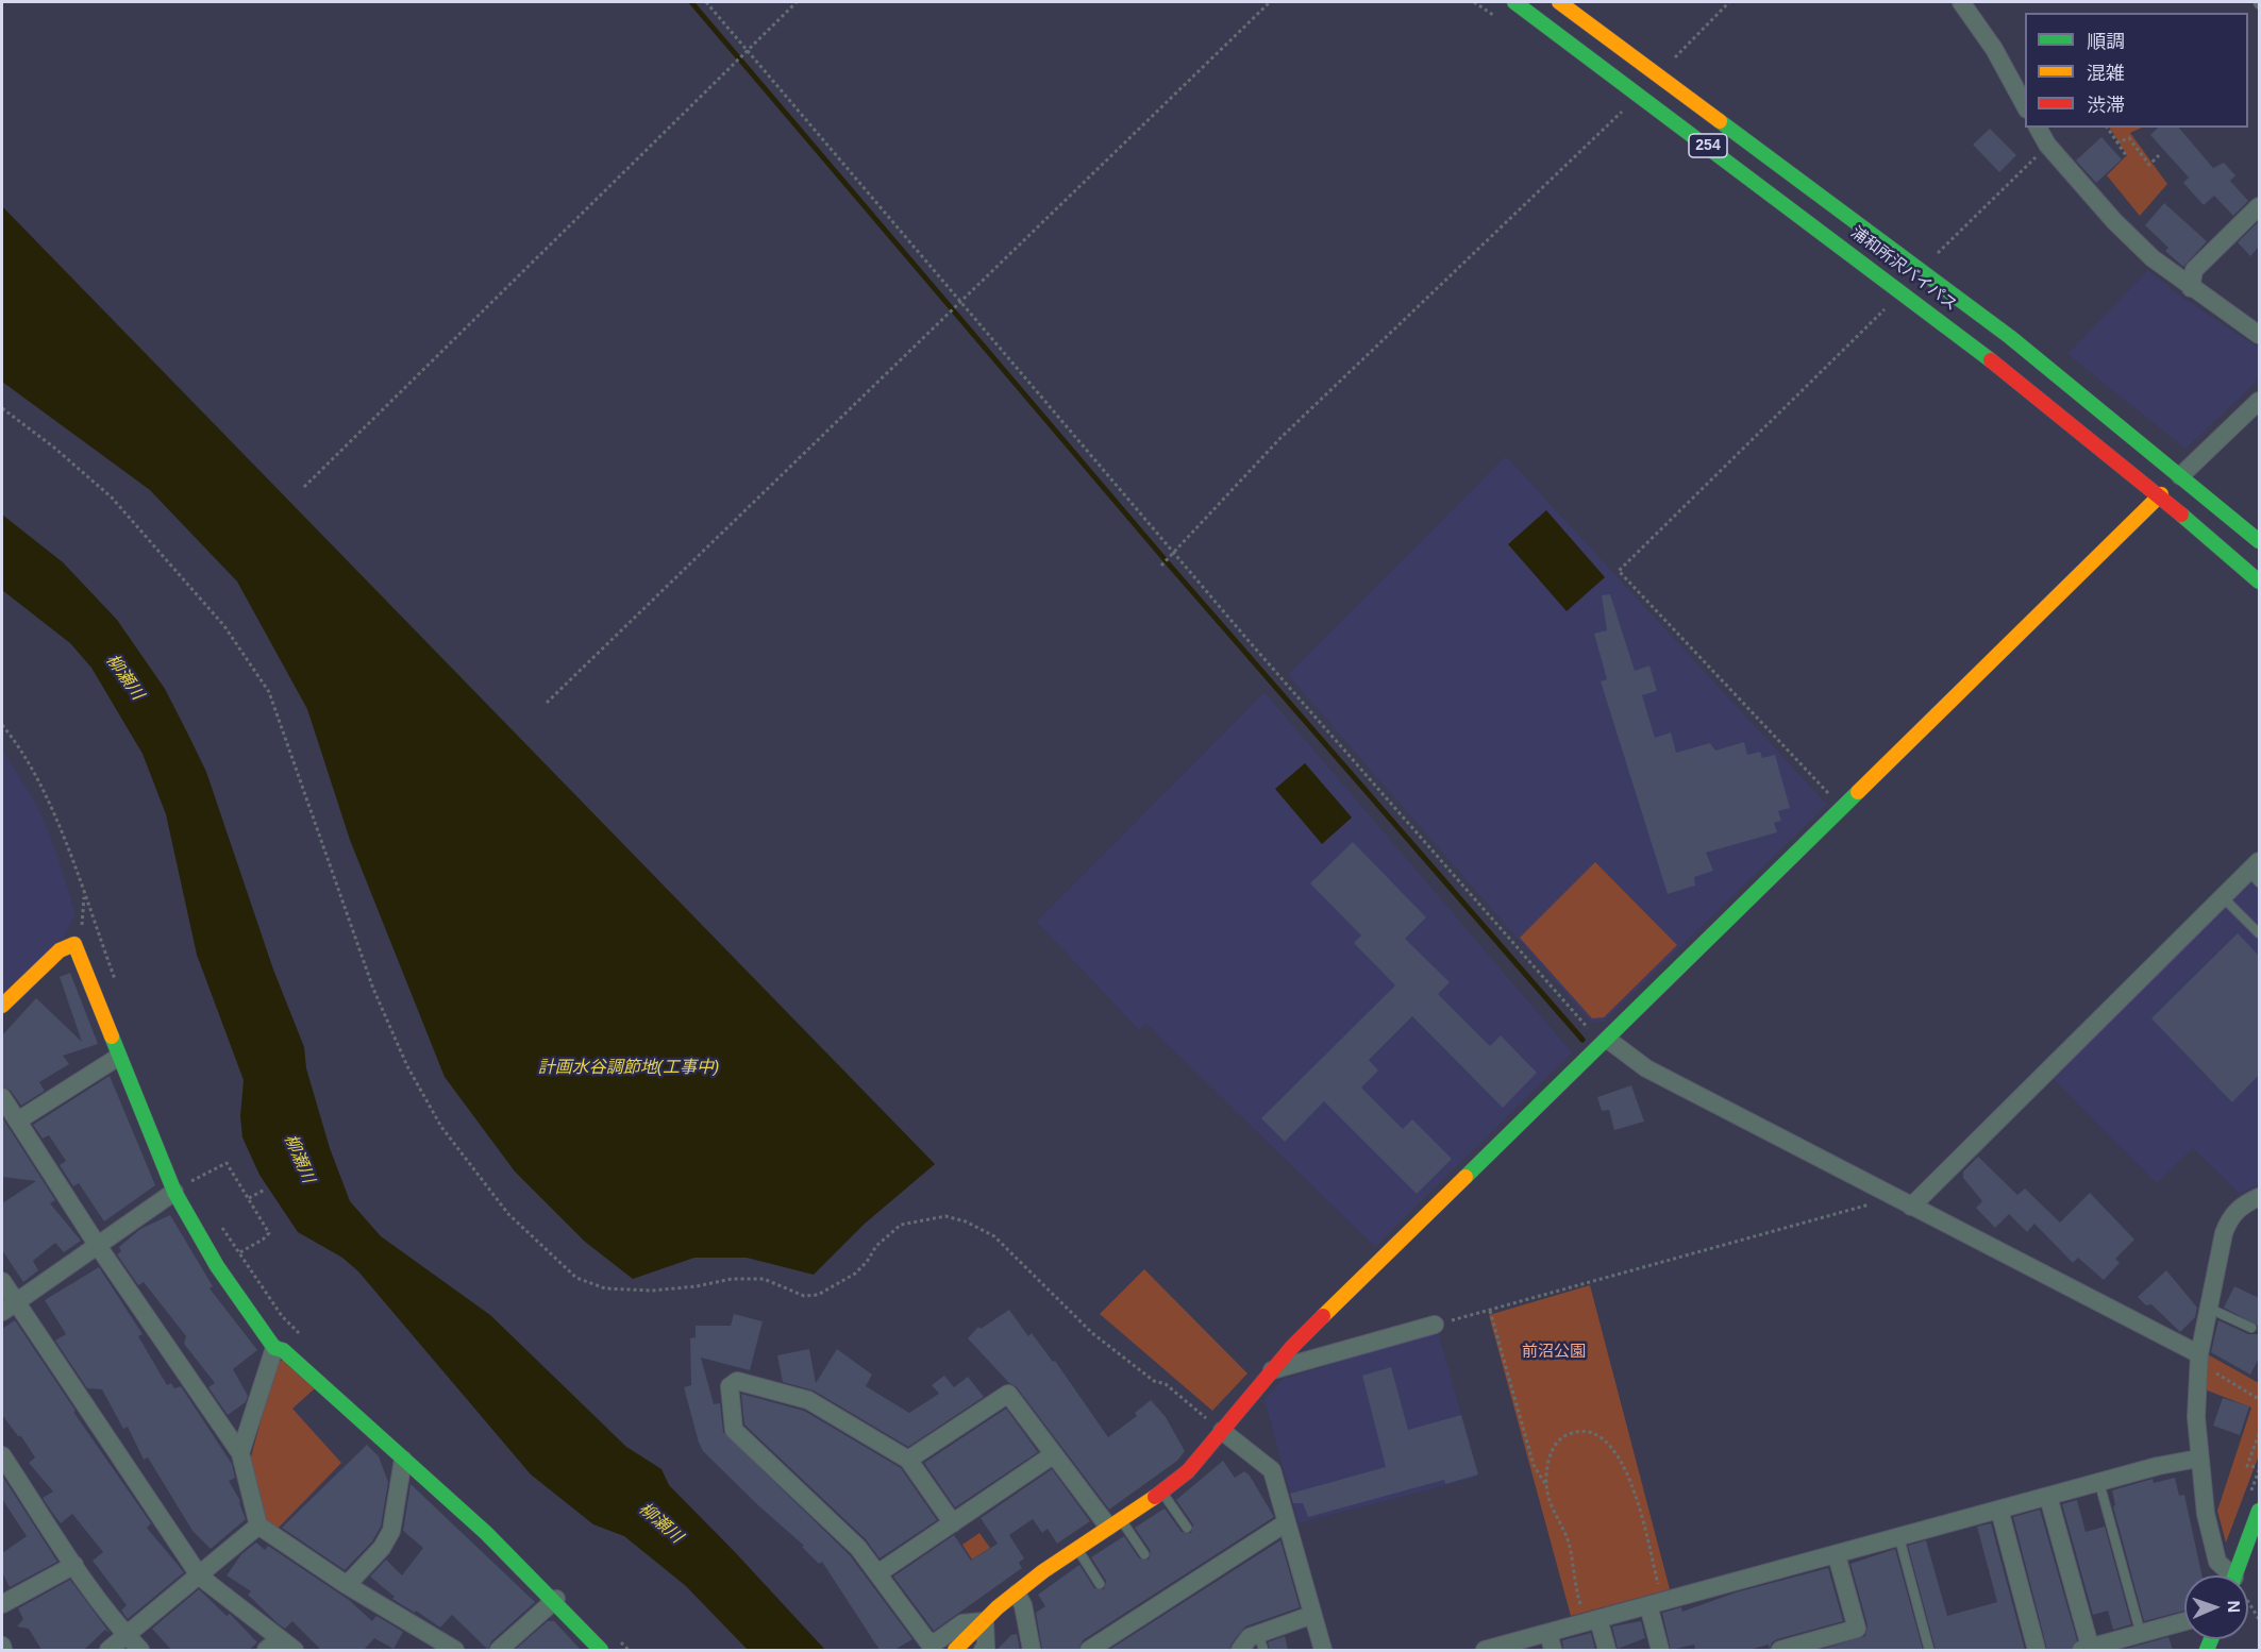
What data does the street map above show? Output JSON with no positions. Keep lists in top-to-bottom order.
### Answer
{
  "streets": {
    "main road": ["254", "浦和所沢バイパス"]
  },
  "water": ["柳瀬川", "計画水谷調節地(工事中)"],
  "parks": ["前沼公園"],
  "legend": ["順調", "混雑", "渋滞"],
  "north": "right"
}
